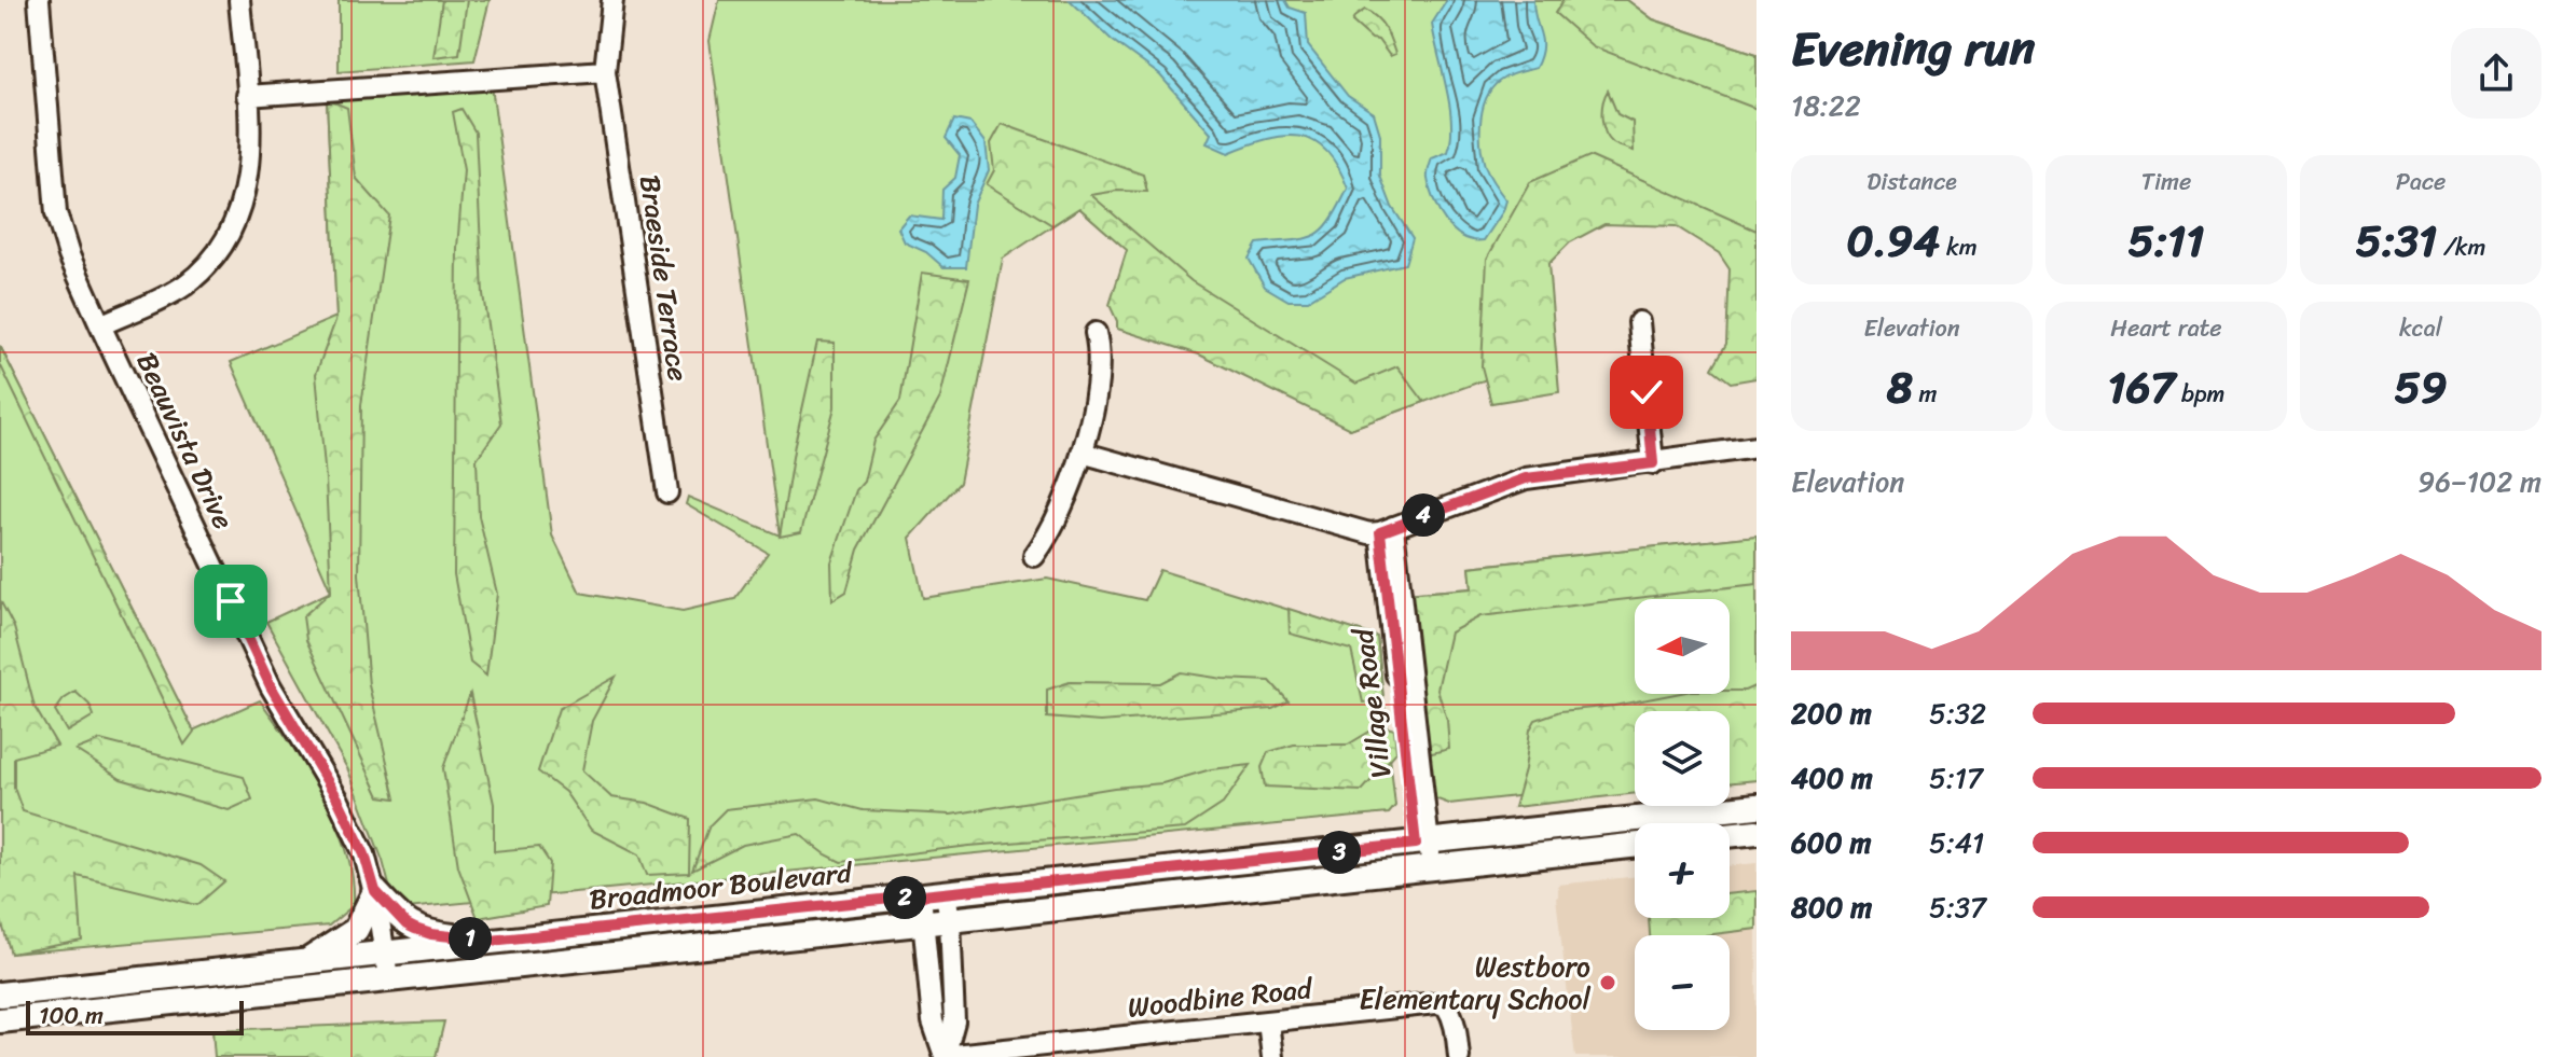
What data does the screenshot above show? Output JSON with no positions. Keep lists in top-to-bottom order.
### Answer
{
  "streets": {
    "main road": ["Broadmoor Boulevard"],
    "street": [
      "Braeside Terrace",
      "Beauvista Drive",
      "Village Road",
      "Woodbine Road"
    ]
  },
  "crossings": [
    ["Beauvista Drive", "Broadmoor Boulevard"],
    ["Village Road", "Broadmoor Boulevard"]
  ],
  "places": ["Westboro Elementary School"],
  "scale_bar": "100 m",
  "north": "left",
  "page": {
    "heading": ["Evening run", "18:22"],
    "stats": [
      ["Distance", "0.94 km"],
      ["Time", "5:11"],
      ["Pace", "5:31 /km"],
      ["Elevation", "8 m"],
      ["Heart rate", "167 bpm"],
      ["kcal", "59"]
    ],
    "chart": ["Elevation", "96–102 m"],
    "pins": [
      "4",
      "3",
      "2",
      "1"
    ],
    "map_buttons": ["+", "−"],
    "list": [
      {
        "name": "200 m",
        "note": "5:32"
      },
      {
        "name": "400 m",
        "note": "5:17"
      },
      {
        "name": "600 m",
        "note": "5:41"
      },
      {
        "name": "800 m",
        "note": "5:37"
      }
    ],
    "scale": "100 m"
  }
}
